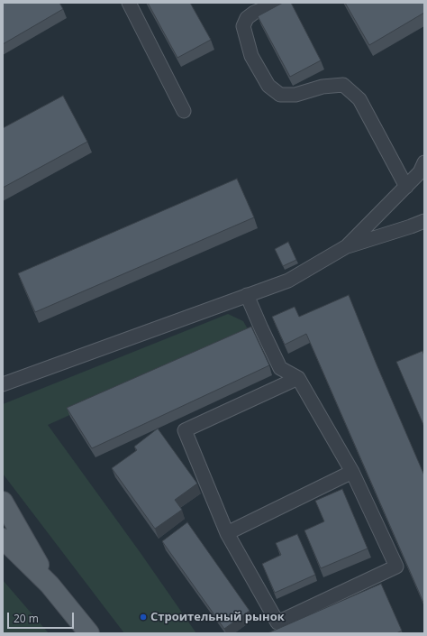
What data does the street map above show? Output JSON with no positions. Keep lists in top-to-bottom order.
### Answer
{
  "places": ["Строительный рынок"],
  "scale_bar": "20 m"
}
